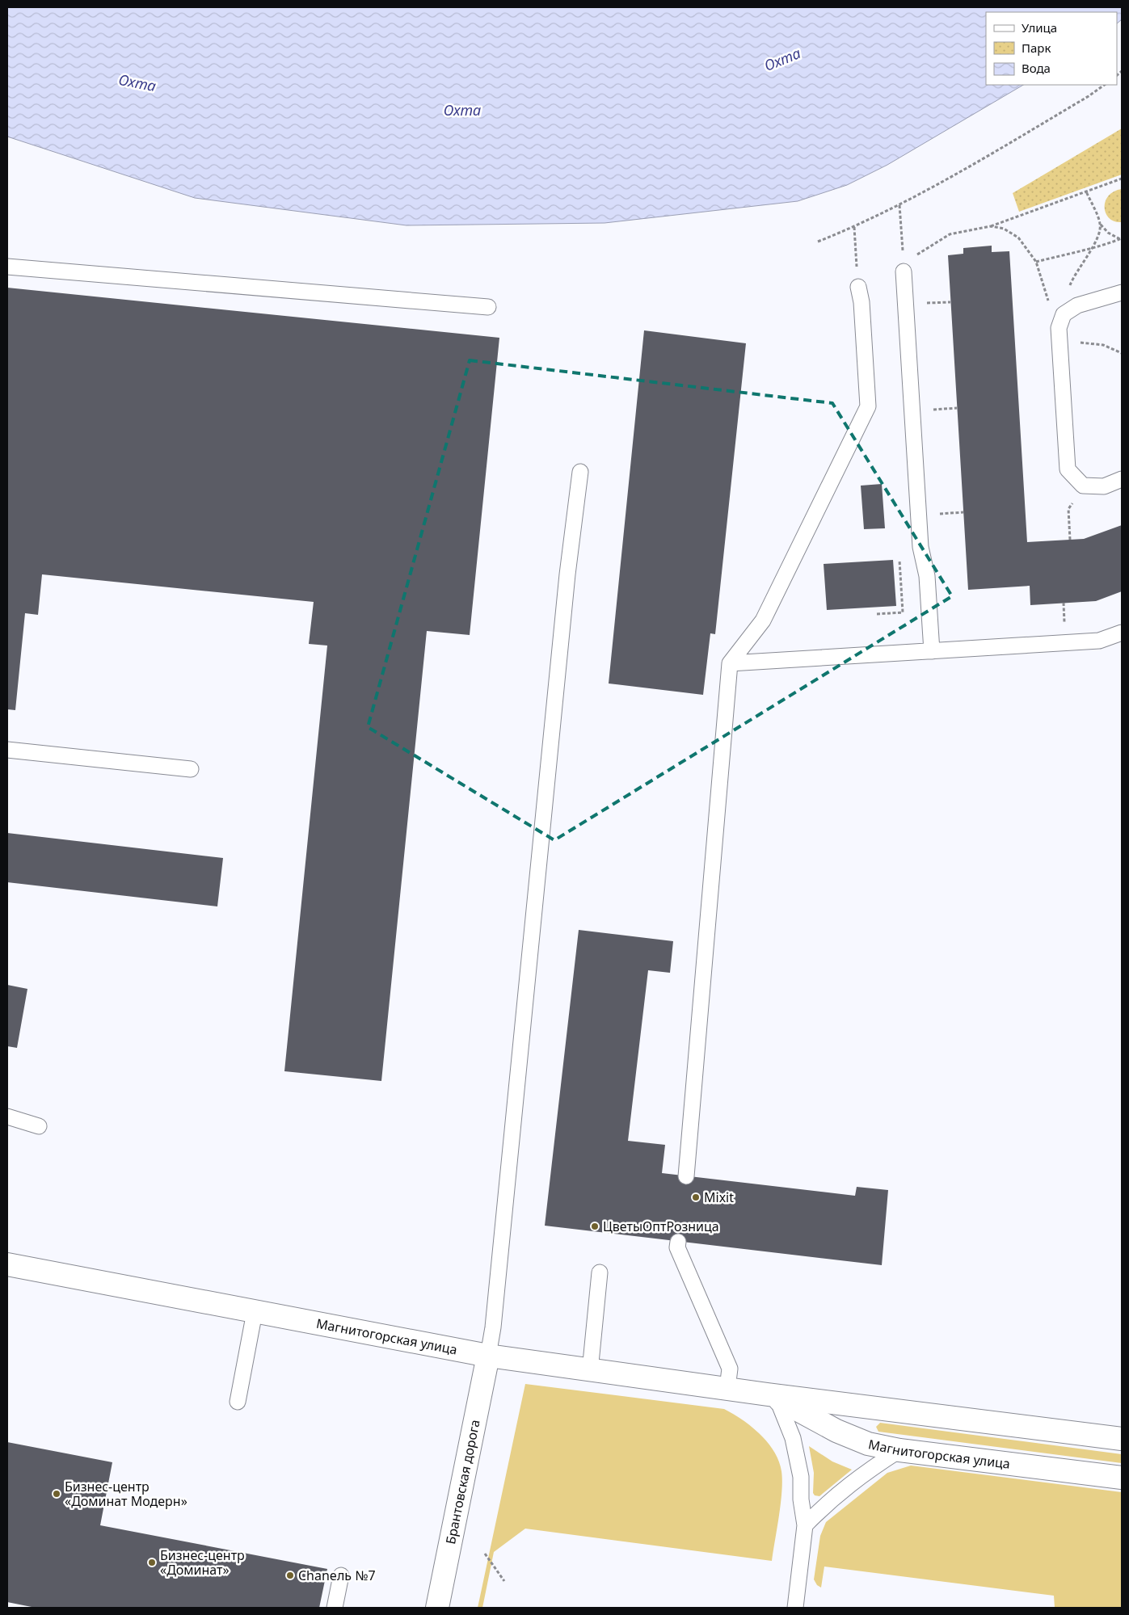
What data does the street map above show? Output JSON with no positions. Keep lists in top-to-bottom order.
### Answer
{
  "streets": {
    "street": ["Магнитогорская улица", "Брантовская дорога"]
  },
  "crossings": [
    ["Магнитогорская улица", "Брантовская дорога"]
  ],
  "water": ["Охта"],
  "places": [
    "Mixit",
    "ЦветыОптРозница",
    "Бизнес-центр «Доминат Модерн»",
    "Бизнес-центр «Доминат»",
    "Chaneль №7"
  ],
  "legend": ["Улица", "Парк", "Вода"]
}
